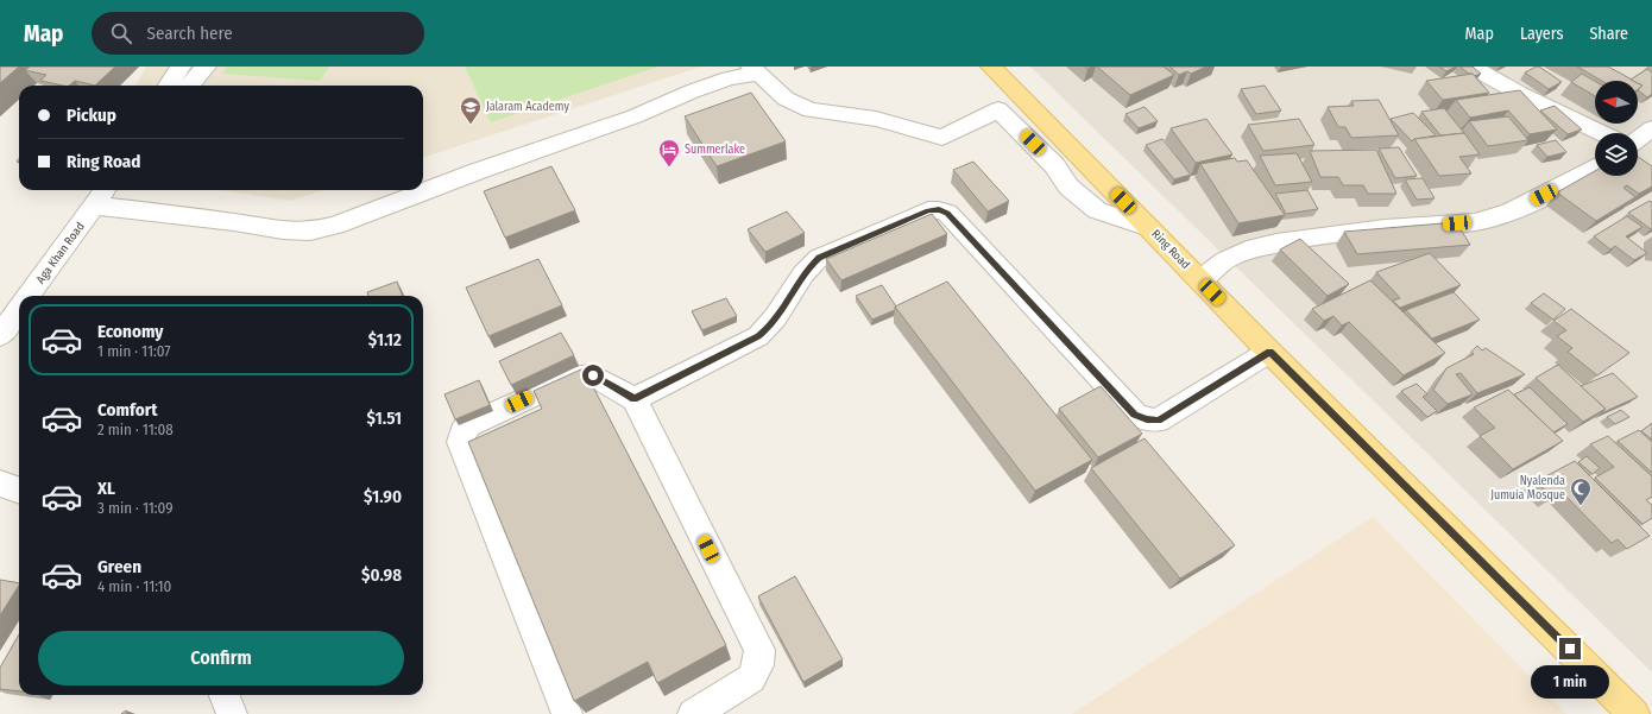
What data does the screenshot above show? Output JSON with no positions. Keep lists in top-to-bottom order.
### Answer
{
  "streets": {
    "main road": ["Ring Road"],
    "street": ["Aga Khan Road"]
  },
  "places": {
    "school or university": ["Jalaram Academy"],
    "hotel": ["Summerlake"],
    "mosque": ["Nyalenda Jumuia Mosque"]
  },
  "north": "left",
  "page": {
    "header": "Map",
    "search": "Search here",
    "nav": ["Map", "Layers", "Share"],
    "banner": ["Pickup", "Ring Road"],
    "list": [
      {
        "name": "Economy",
        "note": "1 min · 11:07",
        "value": "$1.12"
      },
      {
        "name": "Comfort",
        "note": "2 min · 11:08",
        "value": "$1.51"
      },
      {
        "name": "XL",
        "note": "3 min · 11:09",
        "value": "$1.90"
      },
      {
        "name": "Green",
        "note": "4 min · 11:10",
        "value": "$0.98"
      }
    ],
    "buttons": "Confirm",
    "bubble": "1 min"
  }
}
